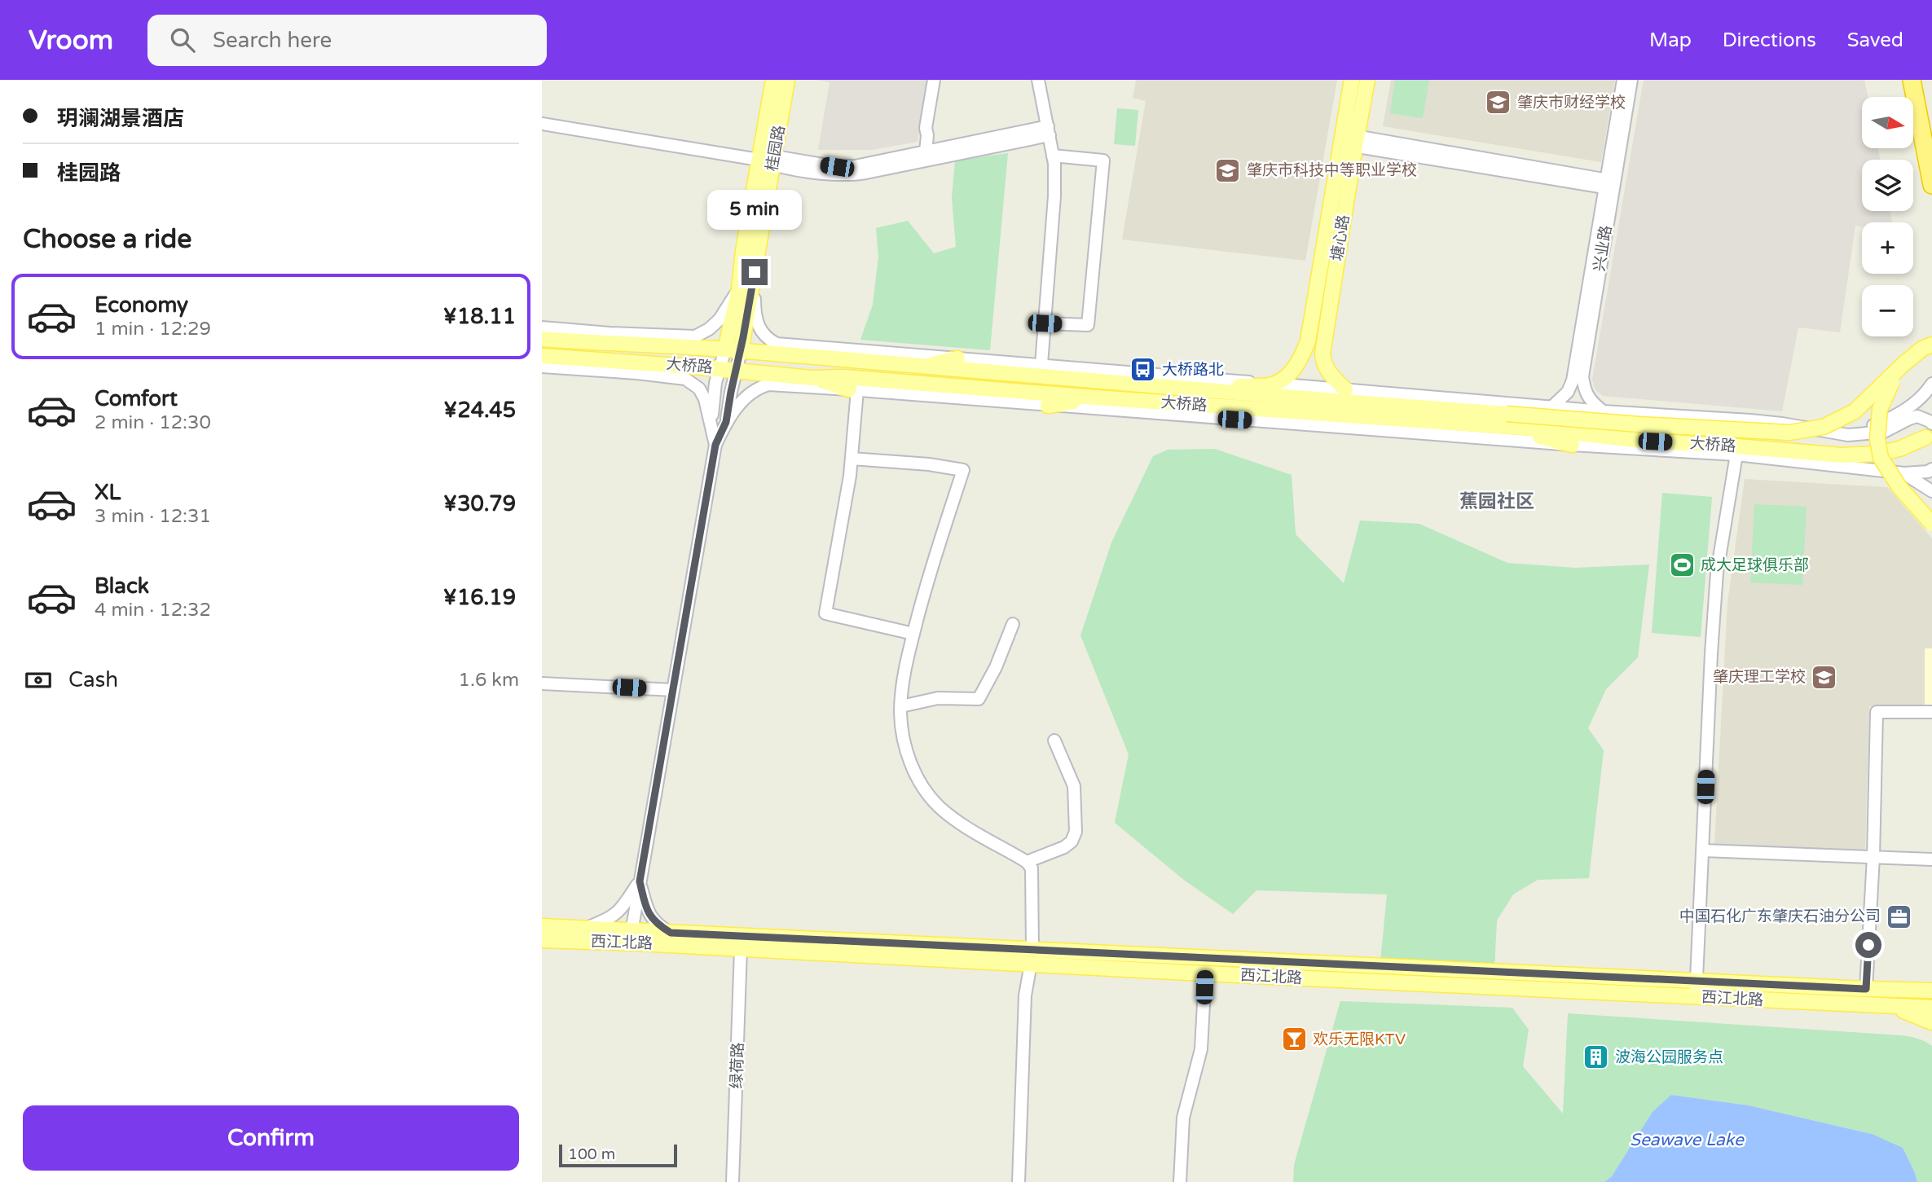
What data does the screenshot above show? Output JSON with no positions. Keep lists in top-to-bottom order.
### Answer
{
  "streets": {
    "main road": [
      "桂园路",
      "塘心路",
      "大桥路",
      "西江北路"
    ],
    "street": ["兴业路", "绿荷路"]
  },
  "crossings": [
    ["桂园路", "大桥路"],
    ["西江北路", "绿荷路"]
  ],
  "districts": ["蕉园社区"],
  "water": ["Seawave Lake"],
  "places": {
    "school or university": ["肇庆市财经学校", "肇庆市科技中等职业学校", "肇庆理工学校"],
    "bus stop": ["大桥路北"],
    "sports": ["成大足球俱乐部"],
    "office": ["中国石化广东肇庆石油分公司"],
    "bar": ["欢乐无限KTV"],
    "building": ["波海公园服务点"]
  },
  "scale_bar": "100 m",
  "north": "right",
  "page": {
    "header": "Vroom",
    "search": "Search here",
    "nav": ["Map", "Directions", "Saved"],
    "banner": ["玥澜湖景酒店", "桂园路"],
    "map_buttons": ["+", "−"],
    "bubble": "5 min",
    "heading": "Choose a ride",
    "list": [
      {
        "name": "Economy",
        "note": "1 min · 12:29",
        "value": "¥18.11"
      },
      {
        "name": "Comfort",
        "note": "2 min · 12:30",
        "value": "¥24.45"
      },
      {
        "name": "XL",
        "note": "3 min · 12:31",
        "value": "¥30.79"
      },
      {
        "name": "Black",
        "note": "4 min · 12:32",
        "value": "¥16.19"
      }
    ],
    "pay": ["Cash", "1.6 km"],
    "buttons": "Confirm",
    "scale": "100 m"
  }
}
